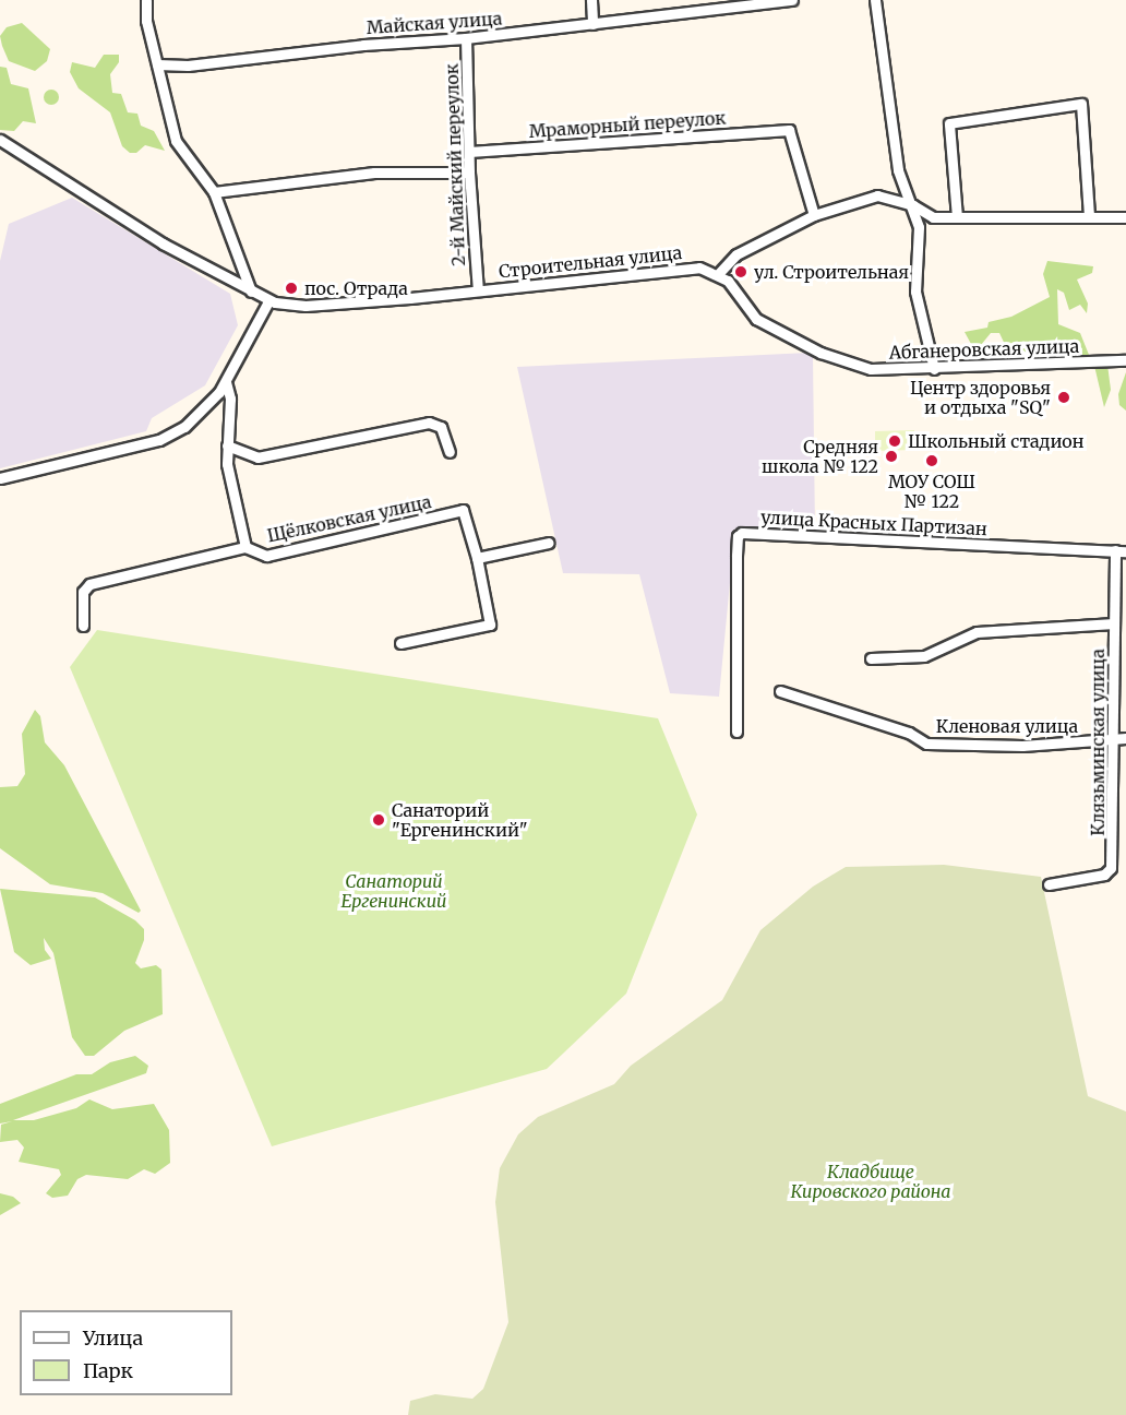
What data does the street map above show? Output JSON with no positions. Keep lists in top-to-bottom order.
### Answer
{
  "streets": {
    "street": [
      "Майская улица",
      "Мраморный переулок",
      "2-й Майский переулок",
      "Строительная улица",
      "Абганеровская улица",
      "Щёлковская улица",
      "улица Красных Партизан",
      "Кленовая улица",
      "Клязьминская улица"
    ]
  },
  "crossings": [
    ["Майская улица", "2-й Майский переулок"],
    ["Мраморный переулок", "2-й Майский переулок"],
    ["2-й Майский переулок", "Строительная улица"],
    ["Строительная улица", "Абганеровская улица"],
    ["улица Красных Партизан", "Клязьминская улица"],
    ["Кленовая улица", "Клязьминская улица"]
  ],
  "parks": ["Санаторий Ергенинский", "Кладбище Кировского района"],
  "places": [
    "ул. Строительная",
    "пос. Отрада",
    "Центр здоровья и отдыха \"SQ\"",
    "Школьный стадион",
    "Средняя школа № 122",
    "МОУ СОШ № 122",
    "Санаторий \"Ергенинский\""
  ],
  "legend": ["Улица", "Парк"]
}
